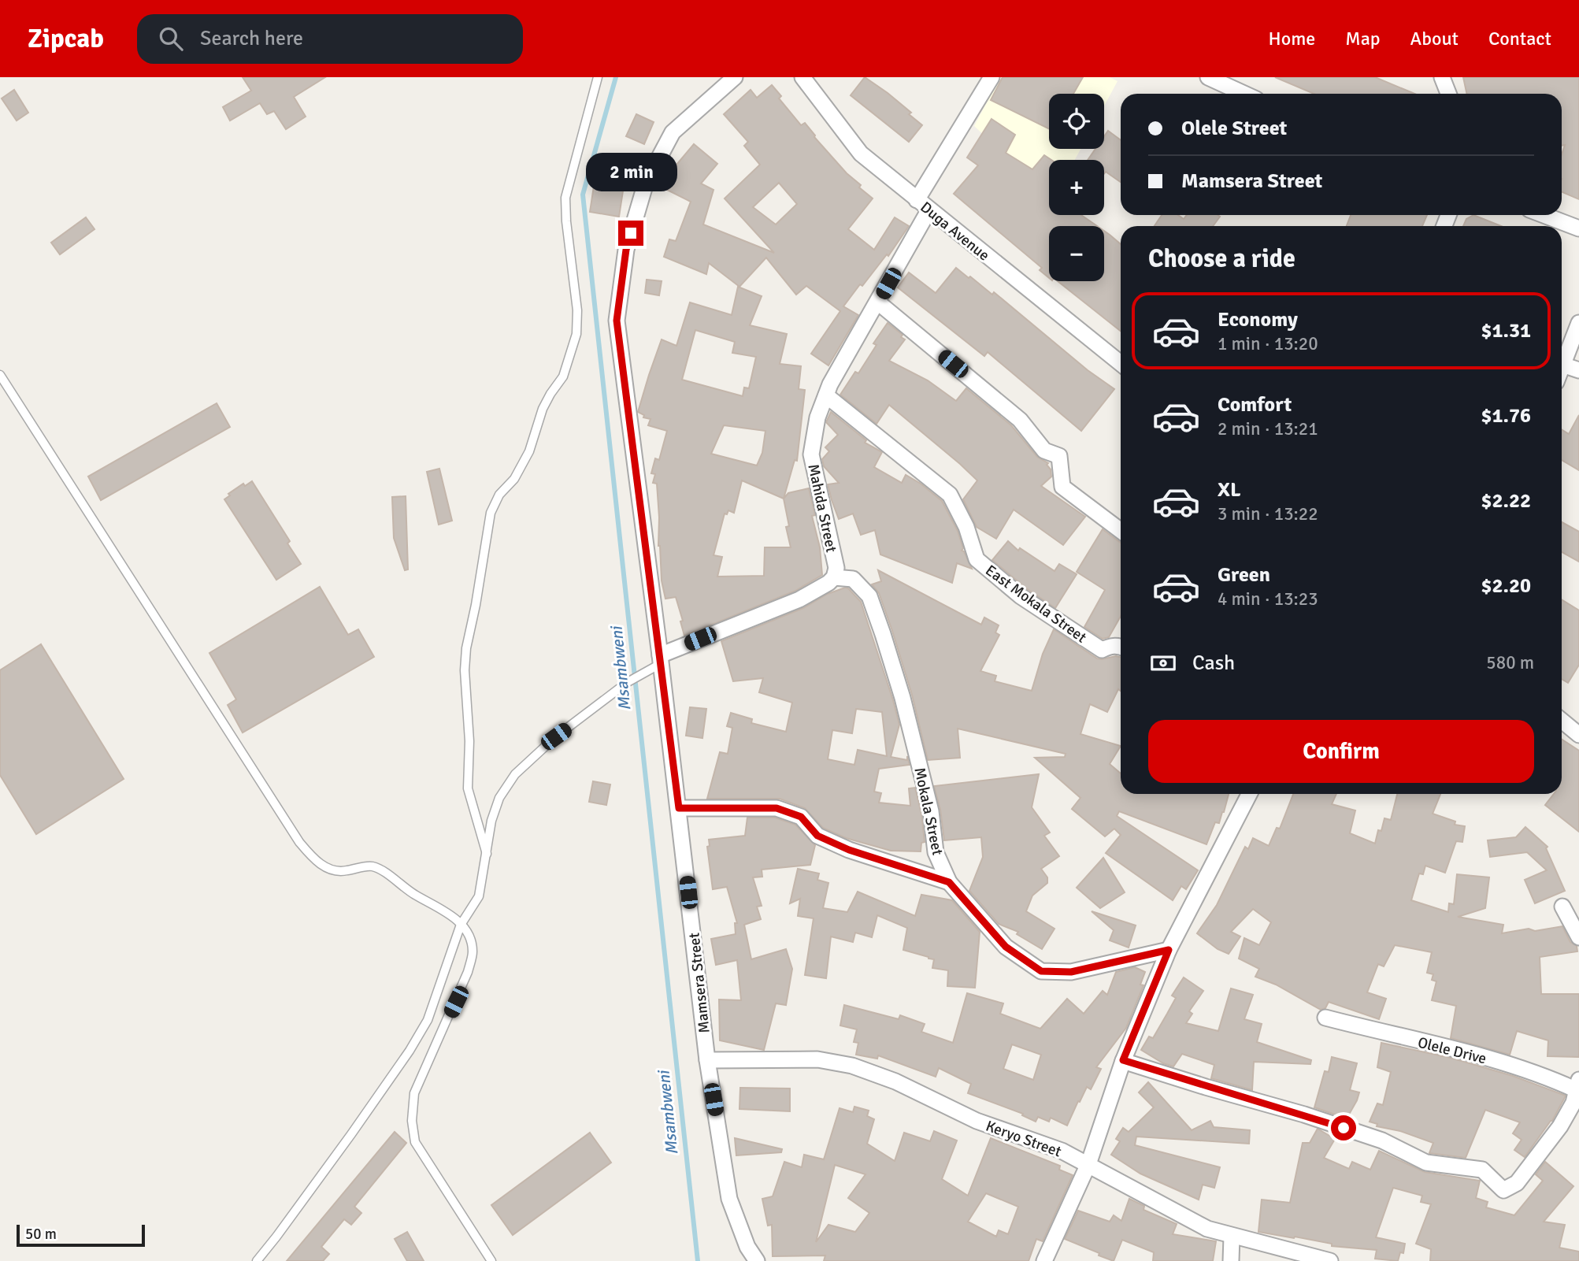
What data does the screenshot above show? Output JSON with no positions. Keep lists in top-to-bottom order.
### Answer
{
  "streets": {
    "street": [
      "Duga Avenue",
      "Mahida Street",
      "East Mokala Street",
      "Mokala Street",
      "Mamsera Street",
      "Olele Drive",
      "Keryo Street"
    ]
  },
  "crossings": [
    ["Duga Avenue", "Mahida Street"],
    ["Mahida Street", "East Mokala Street"],
    ["Mahida Street", "Mokala Street"],
    ["Mamsera Street", "Keryo Street"]
  ],
  "water": ["Msambweni"],
  "scale_bar": "50 m",
  "page": {
    "header": "Zipcab",
    "search": "Search here",
    "nav": [
      "Home",
      "Map",
      "About",
      "Contact"
    ],
    "map_buttons": ["+", "−"],
    "banner": ["Olele Street", "Mamsera Street"],
    "bubble": "2 min",
    "heading": "Choose a ride",
    "list": [
      {
        "name": "Economy",
        "note": "1 min · 13:20",
        "value": "$1.31"
      },
      {
        "name": "Comfort",
        "note": "2 min · 13:21",
        "value": "$1.76"
      },
      {
        "name": "XL",
        "note": "3 min · 13:22",
        "value": "$2.22"
      },
      {
        "name": "Green",
        "note": "4 min · 13:23",
        "value": "$2.20"
      }
    ],
    "pay": ["Cash", "580 m"],
    "buttons": "Confirm",
    "scale": "50 m"
  }
}
